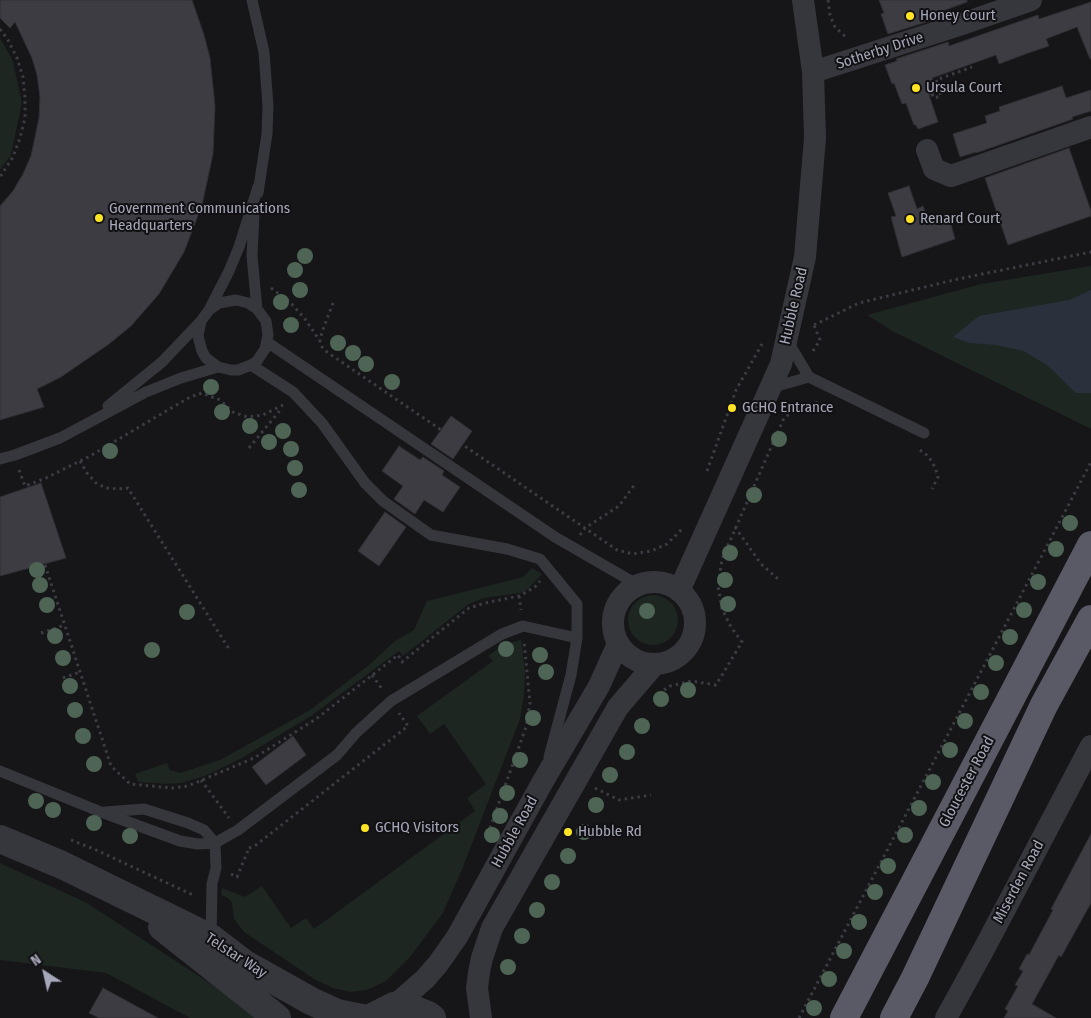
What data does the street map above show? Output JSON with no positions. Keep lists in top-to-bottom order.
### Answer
{
  "streets": {
    "highway": ["Gloucester Road"],
    "street": [
      "Sotherby Drive",
      "Hubble Road",
      "Miserden Road",
      "Telstar Way"
    ]
  },
  "crossings": [
    ["Sotherby Drive", "Hubble Road"]
  ],
  "places": [
    "Honey Court",
    "Ursula Court",
    "Government Communications Headquarters",
    "Renard Court",
    "GCHQ Entrance",
    "GCHQ Visitors",
    "Hubble Rd"
  ],
  "north": "top left"
}
